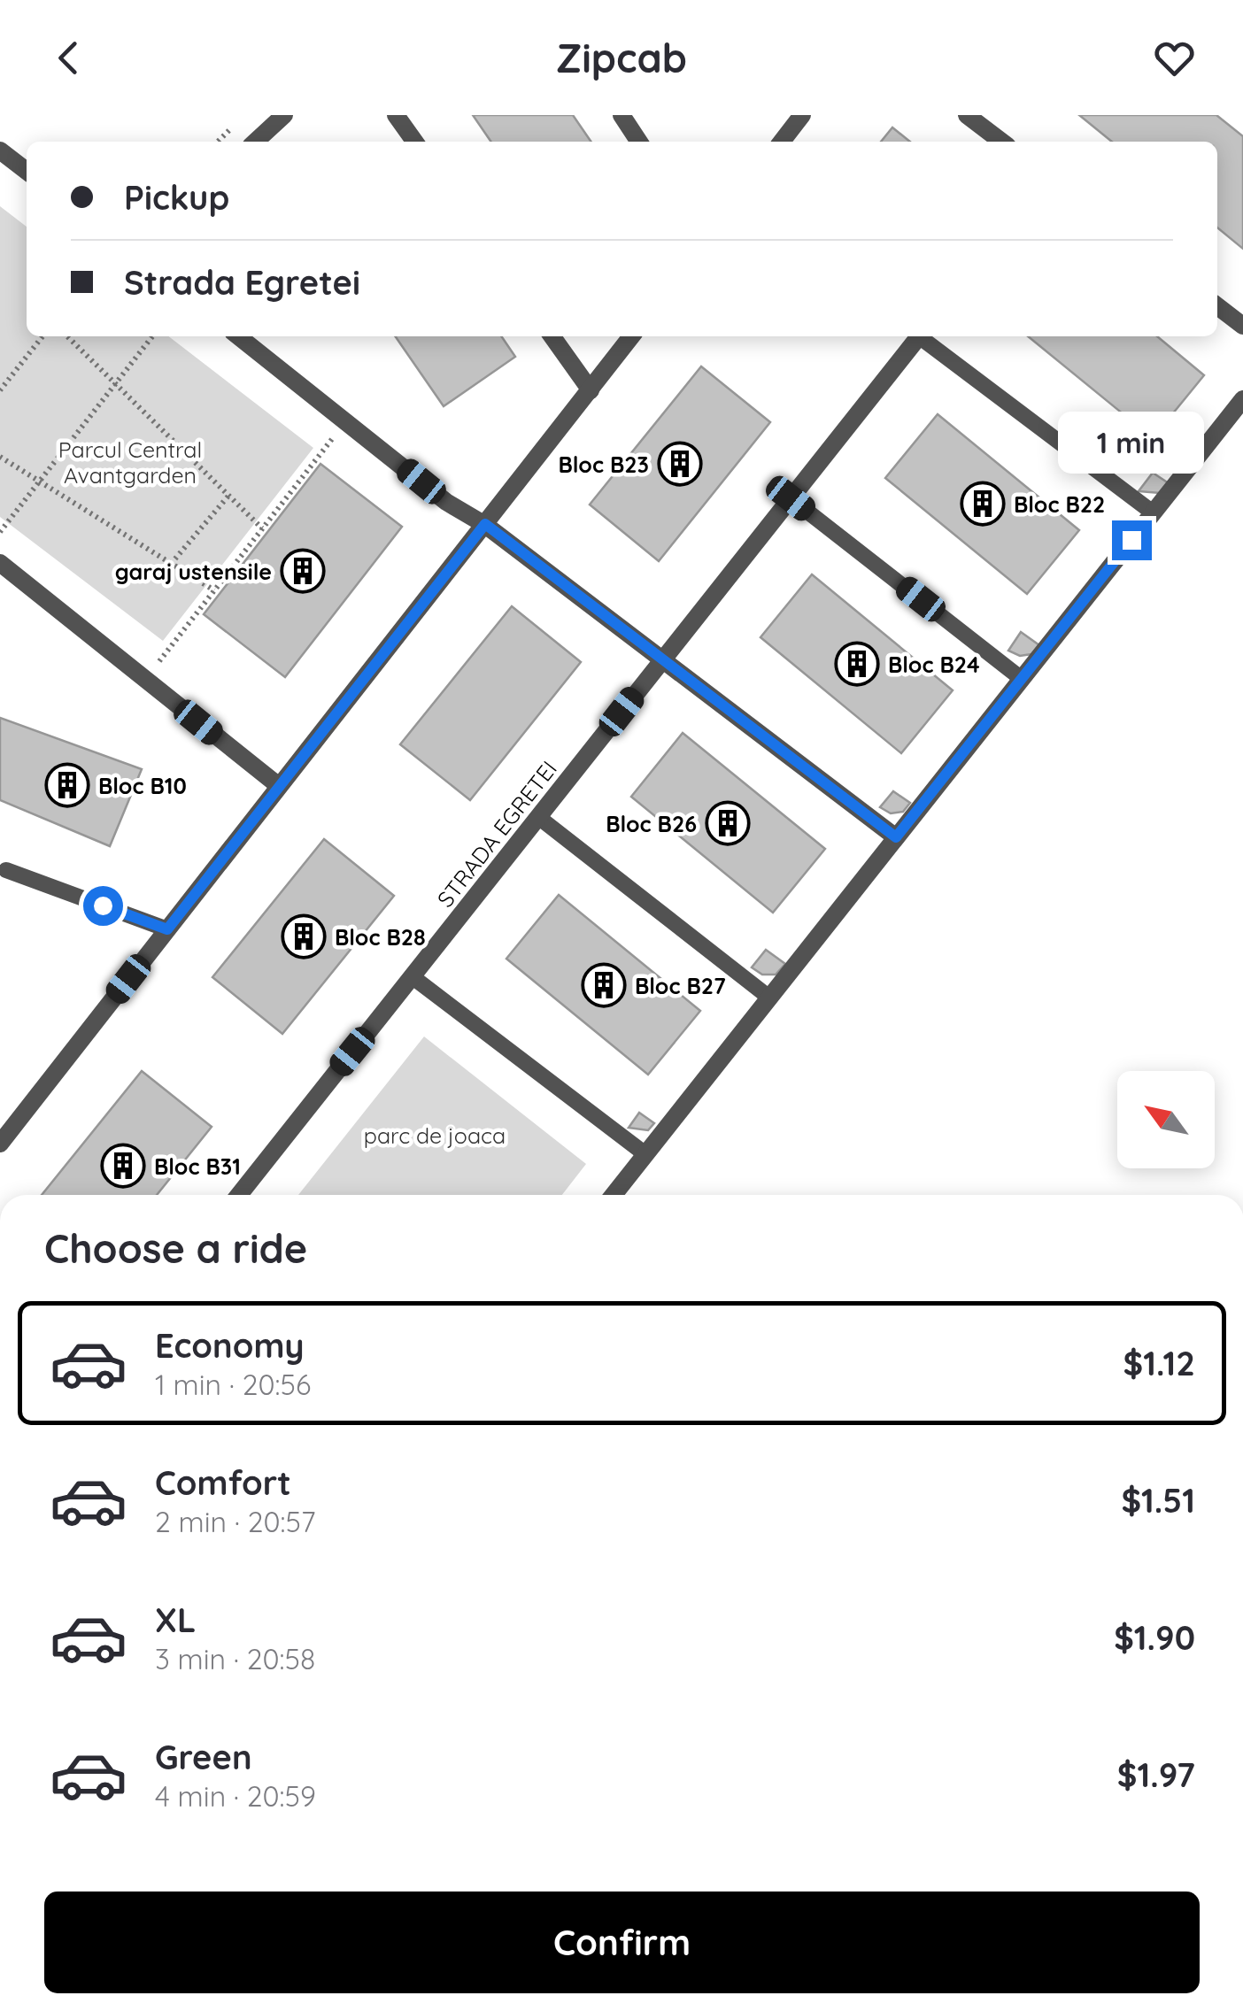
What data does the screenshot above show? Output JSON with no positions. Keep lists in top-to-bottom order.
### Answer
{
  "streets": {
    "street": ["STRADA EGRETEI"]
  },
  "parks": ["Parcul Central Avantgarden", "parc de joaca"],
  "places": {
    "building": [
      "Bloc B23",
      "Bloc B22",
      "garaj ustensile",
      "Bloc B24",
      "Bloc B10",
      "Bloc B26",
      "Bloc B28",
      "Bloc B27",
      "Bloc B31"
    ]
  },
  "north": "top left",
  "page": {
    "header": "Zipcab",
    "banner": ["Pickup", "Strada Egretei"],
    "bubble": "1 min",
    "heading": "Choose a ride",
    "list": [
      {
        "name": "Economy",
        "note": "1 min · 20:56",
        "value": "$1.12"
      },
      {
        "name": "Comfort",
        "note": "2 min · 20:57",
        "value": "$1.51"
      },
      {
        "name": "XL",
        "note": "3 min · 20:58",
        "value": "$1.90"
      },
      {
        "name": "Green",
        "note": "4 min · 20:59",
        "value": "$1.97"
      }
    ],
    "buttons": "Confirm"
  }
}
